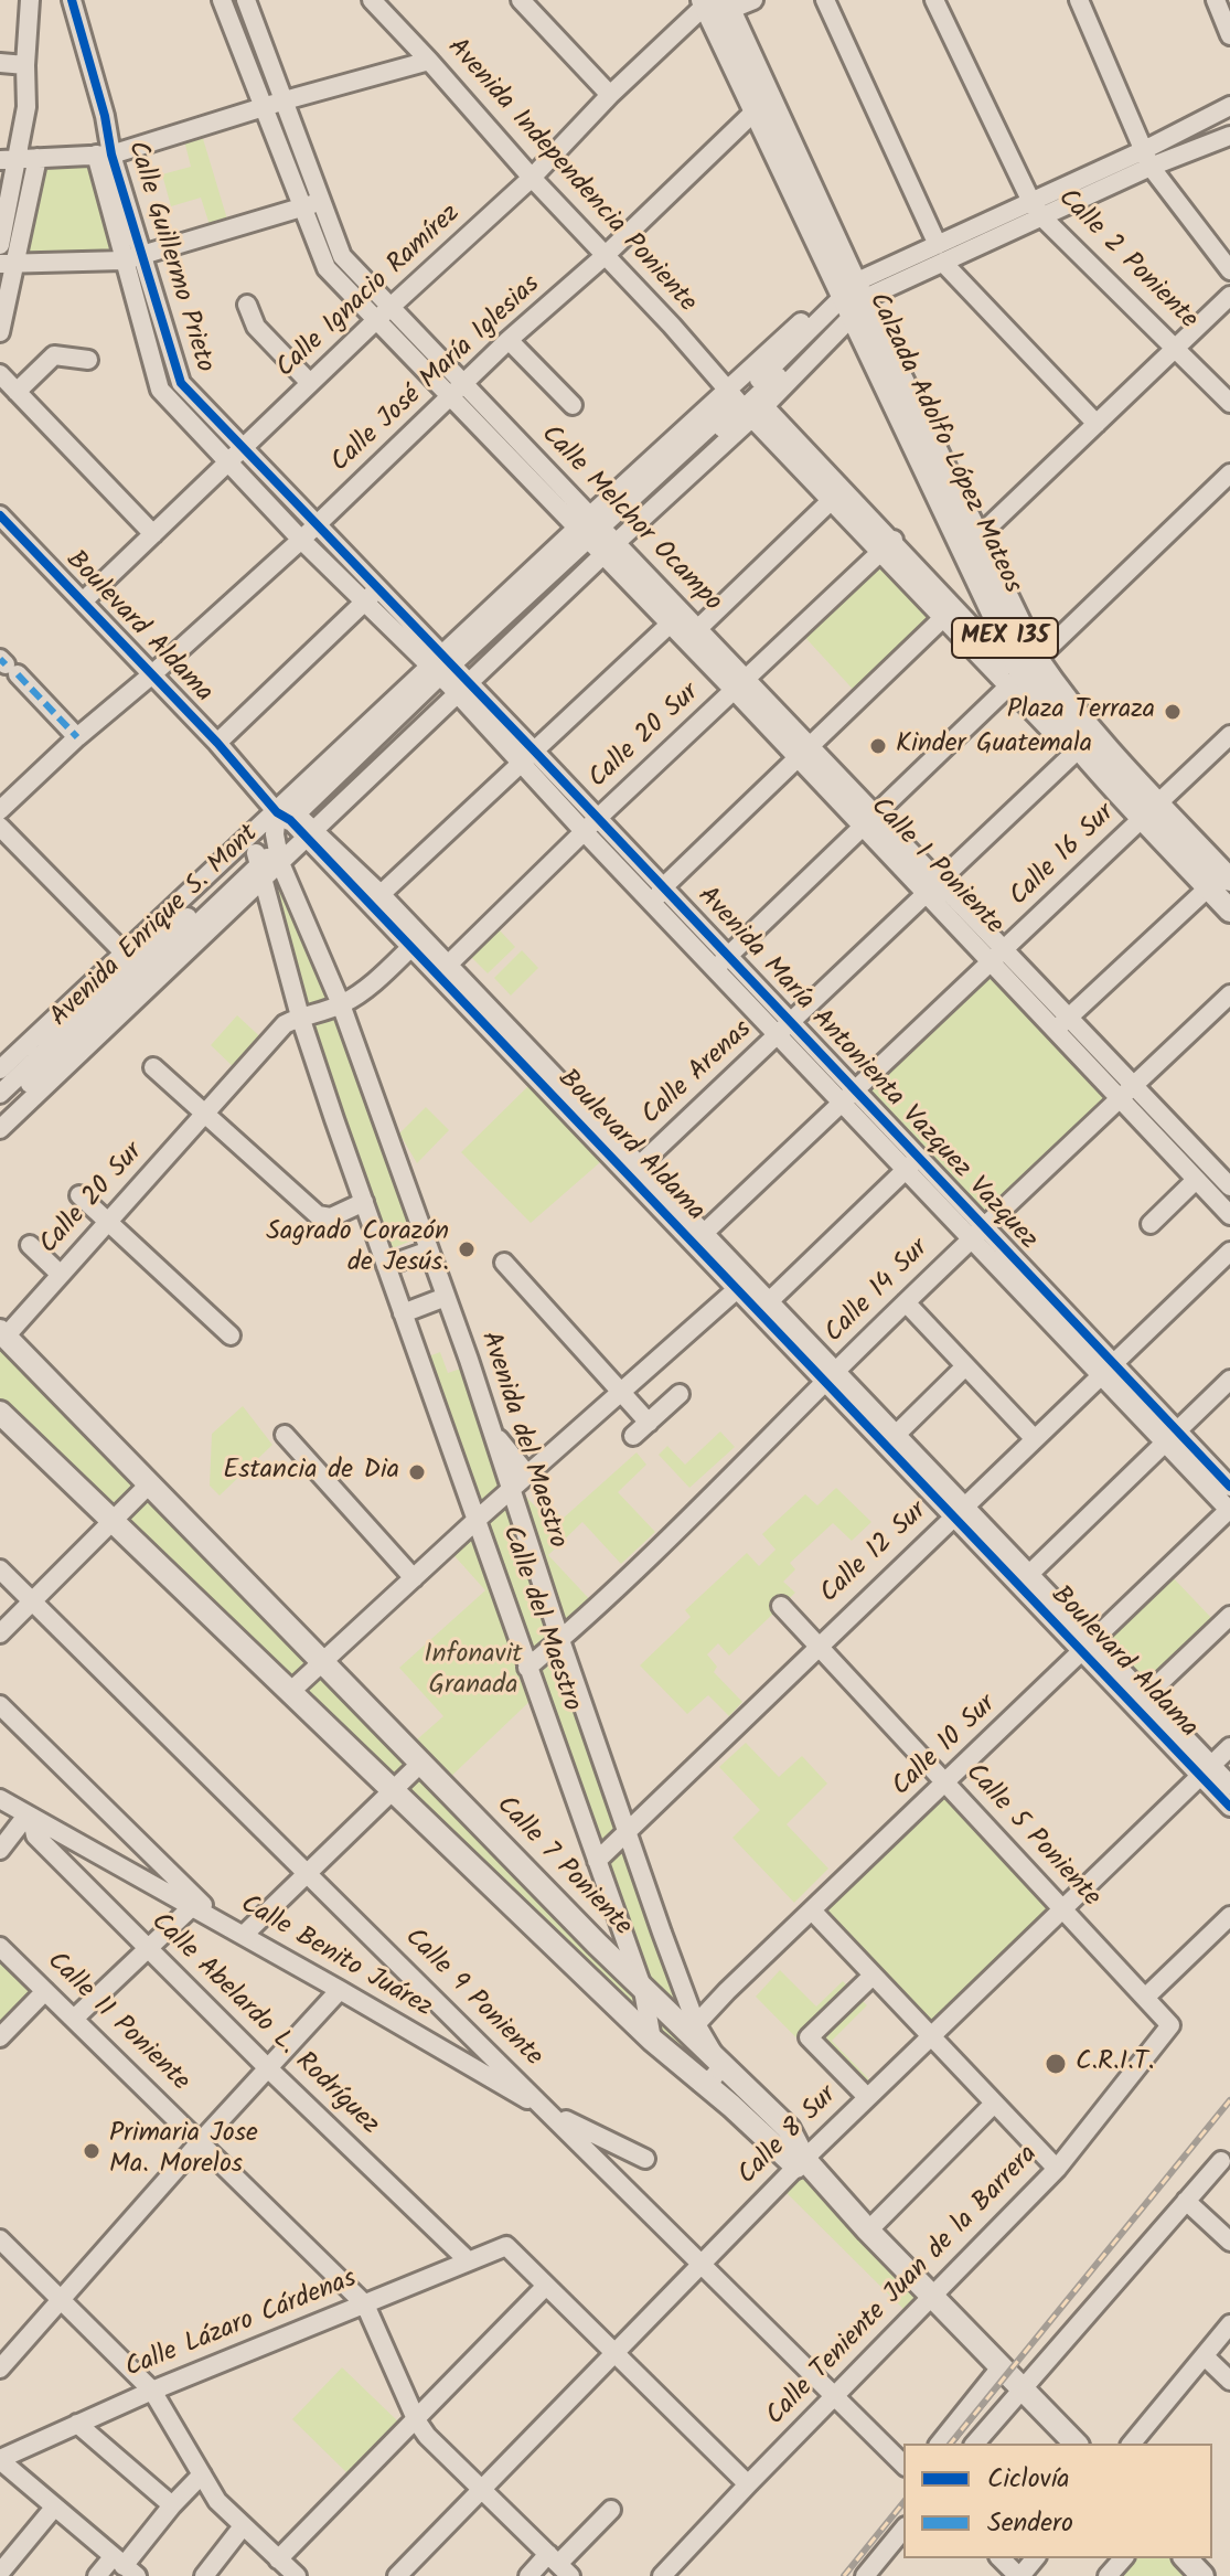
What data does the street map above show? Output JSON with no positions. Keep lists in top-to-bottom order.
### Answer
{
  "streets": {
    "main road": ["Calzada Adolfo López Mateos", "MEX 135", "Calle 7 Poniente"],
    "street": [
      "Avenida Independencia Poniente",
      "Calle Guillermo Prieto",
      "Calle 2 Poniente",
      "Calle Ignacio Ramírez",
      "Calle José María Iglesias",
      "Calle Melchor Ocampo",
      "Boulevard Aldama",
      "Calle 20 Sur",
      "Calle 16 Sur",
      "Calle 1 Poniente",
      "Avenida Enrique S. Mont",
      "Avenida María Antonienta Vazquez Vazquez",
      "Calle Arenas",
      "Calle 14 Sur",
      "Avenida del Maestro",
      "Calle 12 Sur",
      "Calle del Maestro",
      "Calle 10 Sur",
      "Calle 5 Poniente",
      "Calle Benito Juárez",
      "Calle 9 Poniente",
      "Calle 11 Poniente",
      "Calle Abelardo L. Rodríguez",
      "Calle 8 Sur",
      "Calle Teniente Juan de la Barrera",
      "Calle Lázaro Cárdenas"
    ]
  },
  "crossings": [
    ["Avenida Independencia Poniente", "Calle Ignacio Ramírez"],
    ["Avenida Independencia Poniente", "Calle José María Iglesias"],
    ["Avenida Independencia Poniente", "Calzada Adolfo López Mateos"],
    ["Avenida Independencia Poniente", "Calle 20 Sur"],
    ["Avenida Independencia Poniente", "Calle 16 Sur"],
    ["Avenida Independencia Poniente", "Calle Arenas"],
    ["Calle Guillermo Prieto", "Calle Ignacio Ramírez"],
    ["Calle Guillermo Prieto", "Calle José María Iglesias"],
    ["Calle Guillermo Prieto", "Avenida María Antonienta Vazquez Vazquez"],
    ["Calle Ignacio Ramírez", "Calzada Adolfo López Mateos"],
    ["Calle Ignacio Ramírez", "Calle Melchor Ocampo"],
    ["Calle Ignacio Ramírez", "Boulevard Aldama"],
    ["Calle José María Iglesias", "Calzada Adolfo López Mateos"],
    ["Calle José María Iglesias", "Calle Melchor Ocampo"],
    ["Calle José María Iglesias", "Boulevard Aldama"],
    ["Calzada Adolfo López Mateos", "Calle 16 Sur"],
    ["Calle Melchor Ocampo", "Calle 20 Sur"],
    ["Calle Melchor Ocampo", "Calle 1 Poniente"],
    ["Boulevard Aldama", "Calle 20 Sur"],
    ["Boulevard Aldama", "Calle 16 Sur"],
    ["Boulevard Aldama", "Avenida Enrique S. Mont"],
    ["Boulevard Aldama", "Calle Arenas"],
    ["Boulevard Aldama", "Calle 14 Sur"],
    ["Boulevard Aldama", "Calle 12 Sur"],
    ["Boulevard Aldama", "Calle 10 Sur"],
    ["Boulevard Aldama", "Calle 8 Sur"],
    ["Calle 20 Sur", "Avenida María Antonienta Vazquez Vazquez"],
    ["Calle 20 Sur", "Avenida del Maestro"],
    ["Calle 20 Sur", "Calle del Maestro"],
    ["Calle 20 Sur", "Calle 7 Poniente"],
    ["Calle 16 Sur", "Calle 1 Poniente"],
    ["Calle 16 Sur", "Avenida María Antonienta Vazquez Vazquez"],
    ["Calle 1 Poniente", "Calle Arenas"],
    ["Calle 1 Poniente", "Calle 14 Sur"],
    ["Avenida Enrique S. Mont", "Avenida del Maestro"],
    ["Avenida Enrique S. Mont", "Calle del Maestro"],
    ["Avenida María Antonienta Vazquez Vazquez", "Calle Arenas"],
    ["Avenida María Antonienta Vazquez Vazquez", "Calle 14 Sur"],
    ["Avenida María Antonienta Vazquez Vazquez", "Calle 12 Sur"],
    ["Calle 14 Sur", "Avenida del Maestro"],
    ["Calle 14 Sur", "Calle del Maestro"],
    ["Avenida del Maestro", "Calle 12 Sur"],
    ["Avenida del Maestro", "Calle 10 Sur"],
    ["Avenida del Maestro", "Calle 7 Poniente"],
    ["Calle 12 Sur", "Calle del Maestro"],
    ["Calle 12 Sur", "Calle 5 Poniente"],
    ["Calle del Maestro", "Calle 7 Poniente"],
    ["Calle 10 Sur", "Calle 5 Poniente"],
    ["Calle 5 Poniente", "Calle 8 Sur"],
    ["Calle 5 Poniente", "Calle Teniente Juan de la Barrera"],
    ["Calle 7 Poniente", "Calle 8 Sur"],
    ["Calle 7 Poniente", "Calle Teniente Juan de la Barrera"],
    ["Calle Benito Juárez", "Calle 9 Poniente"],
    ["Calle Benito Juárez", "Calle Abelardo L. Rodríguez"],
    ["Calle 9 Poniente", "Calle 8 Sur"],
    ["Calle 9 Poniente", "Calle Teniente Juan de la Barrera"],
    ["Calle 11 Poniente", "Calle 8 Sur"],
    ["Calle 11 Poniente", "Calle Lázaro Cárdenas"],
    ["Calle Abelardo L. Rodríguez", "Calle Lázaro Cárdenas"]
  ],
  "parks": ["Infonavit Granada"],
  "places": [
    "Plaza Terraza",
    "Kinder Guatemala",
    "Sagrado Corazón de Jesús.",
    "Estancia de Dia",
    "C.R.I.T.",
    "Primaria Jose Ma. Morelos"
  ],
  "legend": ["Ciclovía", "Sendero"]
}
